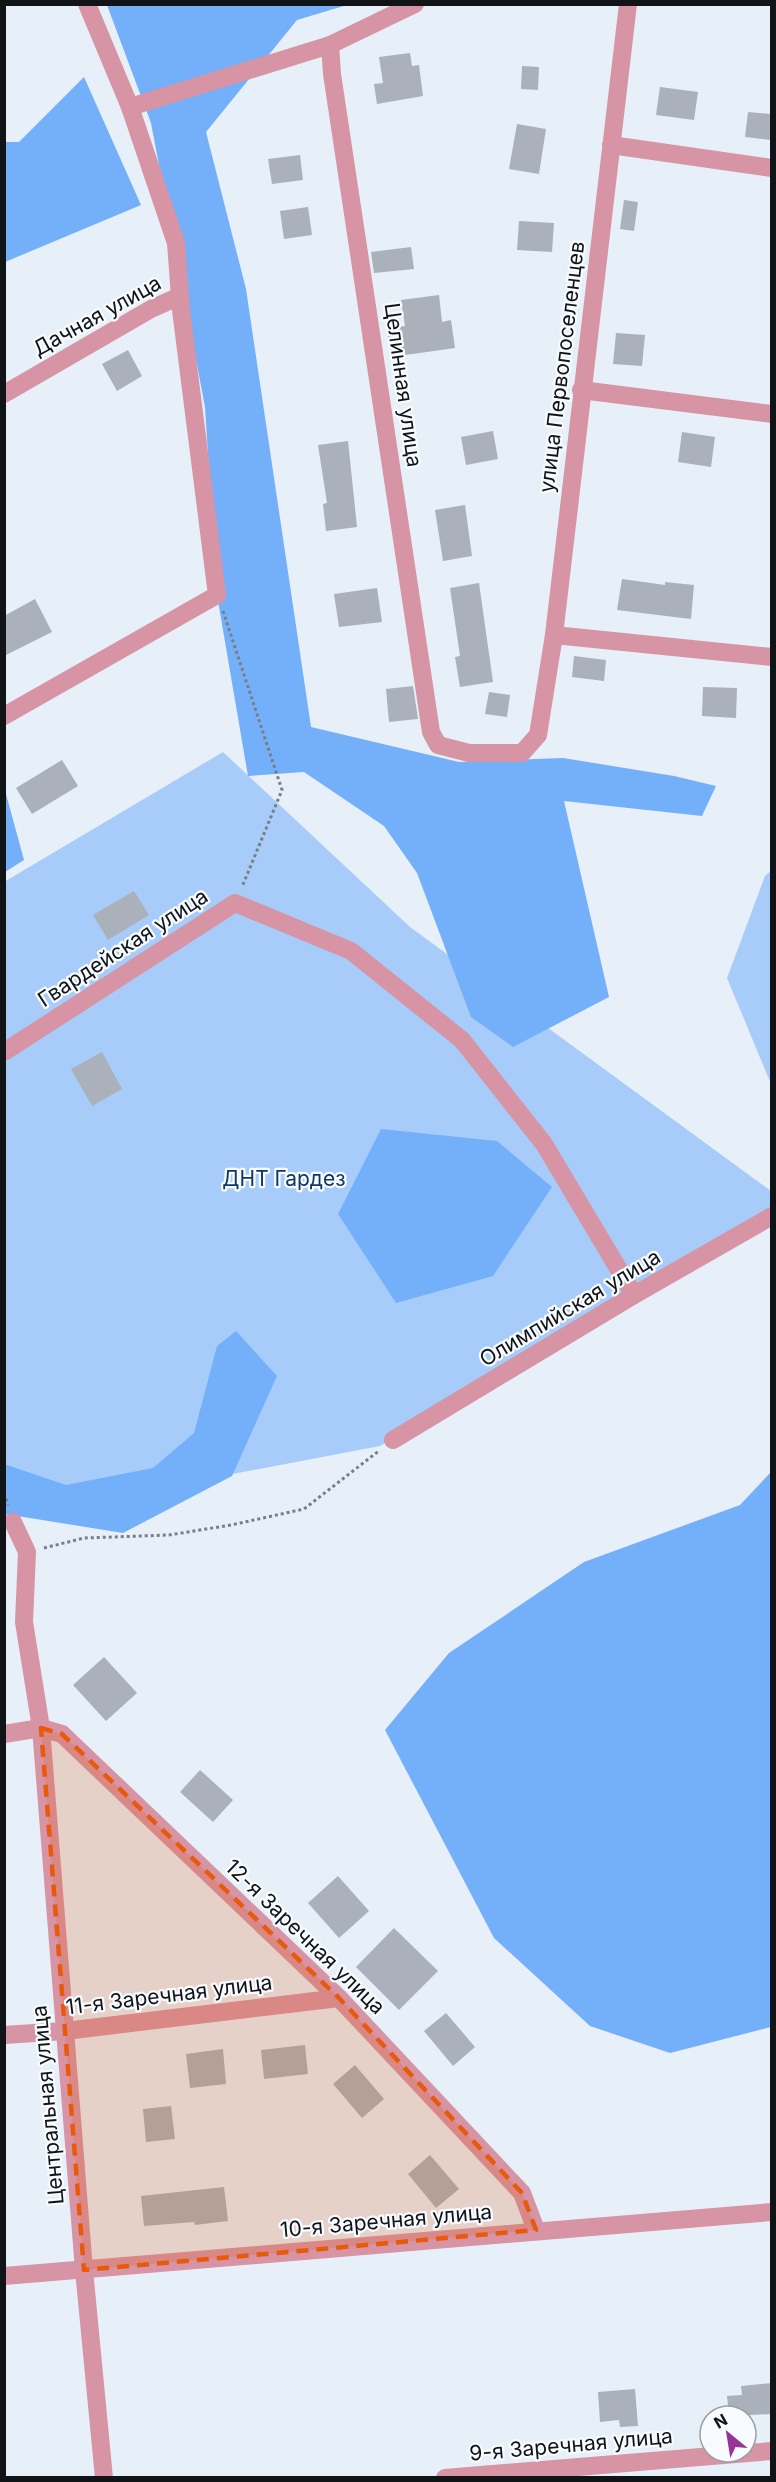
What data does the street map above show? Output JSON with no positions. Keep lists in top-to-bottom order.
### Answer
{
  "streets": {
    "street": [
      "Дачная улица",
      "улица Первопоселенцев",
      "Целинная улица",
      "Гвардейская улица",
      "Олимпийская улица",
      "12-я Заречная улица",
      "11-я Заречная улица",
      "Центральная улица",
      "10-я Заречная улица",
      "9-я Заречная улица"
    ]
  },
  "crossings": [
    ["улица Первопоселенцев", "Целинная улица"],
    ["Гвардейская улица", "Олимпийская улица"],
    ["12-я Заречная улица", "11-я Заречная улица"],
    ["12-я Заречная улица", "Центральная улица"],
    ["12-я Заречная улица", "10-я Заречная улица"],
    ["11-я Заречная улица", "Центральная улица"],
    ["Центральная улица", "10-я Заречная улица"]
  ],
  "parks": ["ДНТ Гардез"],
  "north": "top left"
}
